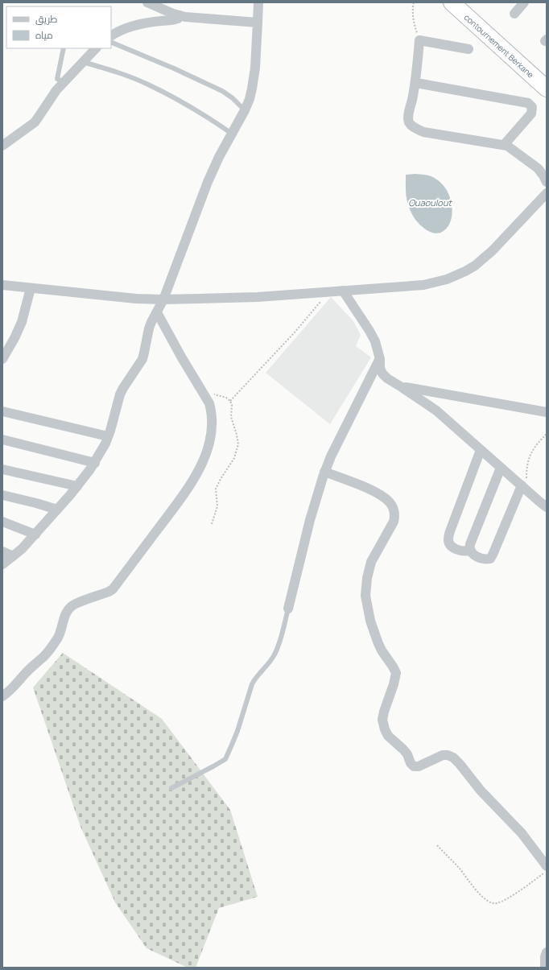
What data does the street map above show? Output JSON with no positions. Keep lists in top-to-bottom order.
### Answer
{
  "streets": {
    "highway": ["contournement Berkane"]
  },
  "water": ["Ouaoulout"],
  "legend": ["طريق", "مياه"]
}
